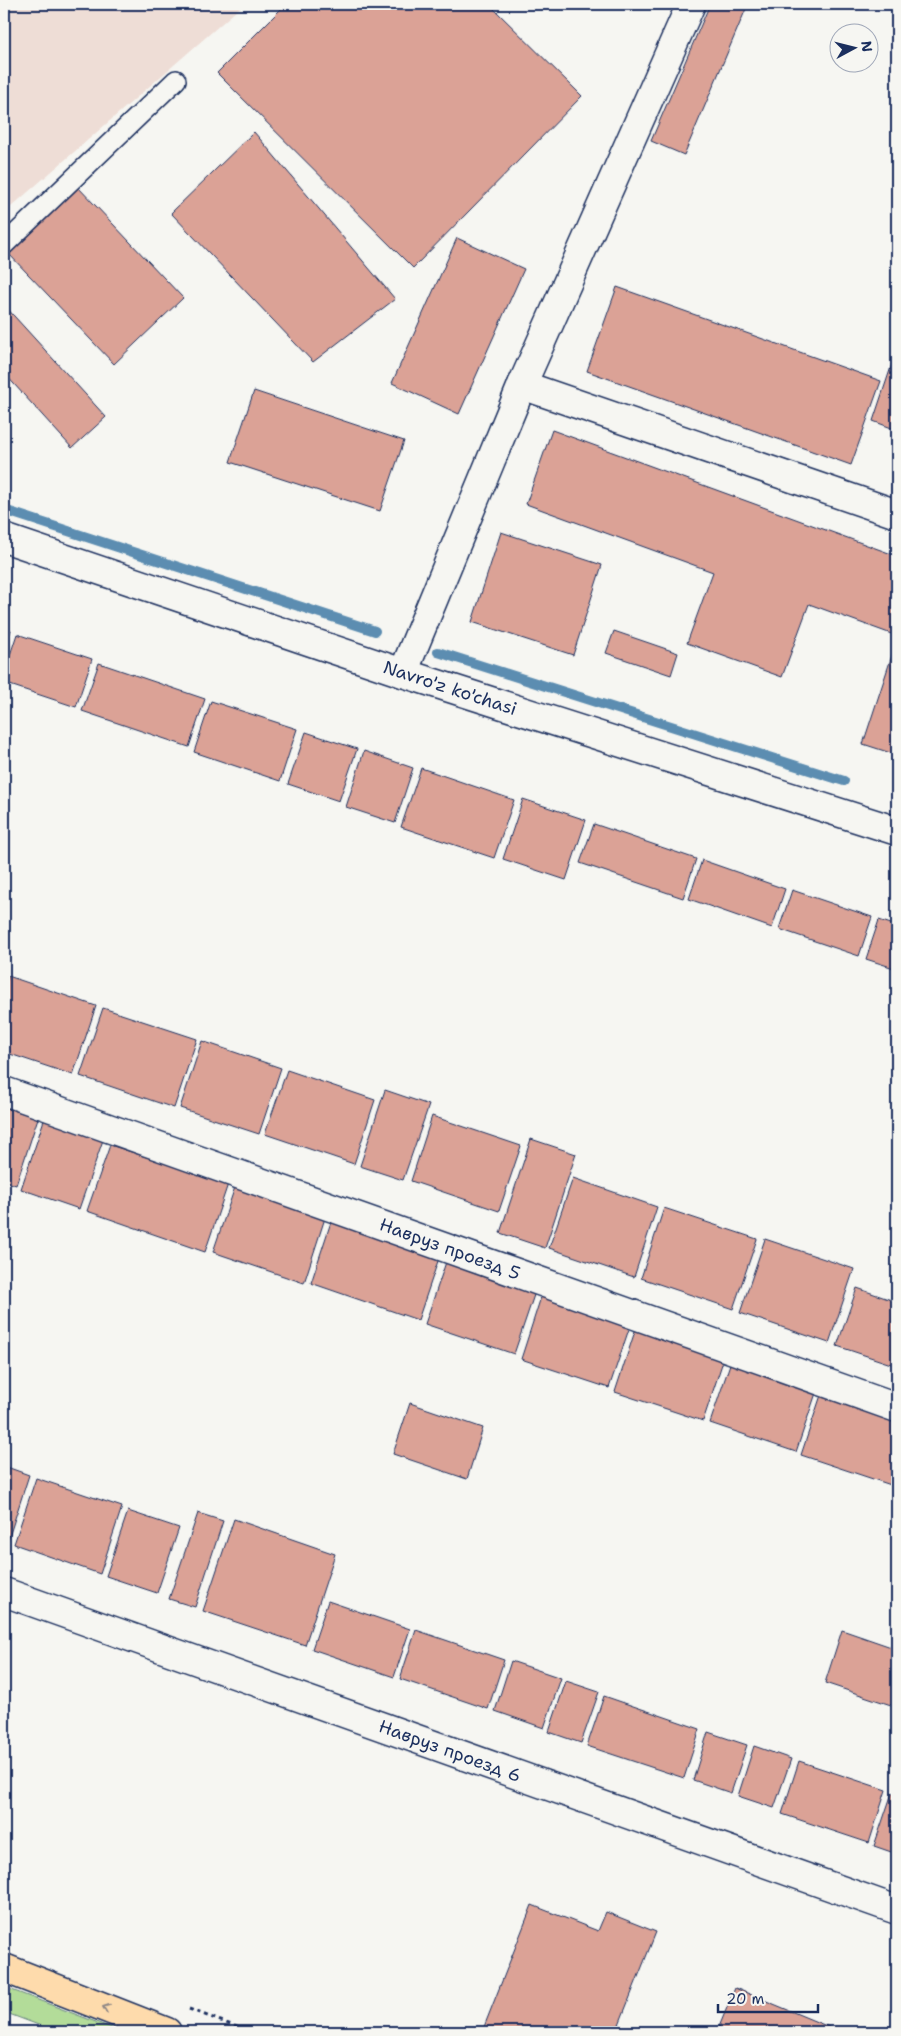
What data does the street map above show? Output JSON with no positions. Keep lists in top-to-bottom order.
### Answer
{
  "streets": {
    "street": ["Navro'z ko'chasi", "Навруз проезд 5", "Навруз проезд 6"]
  },
  "scale_bar": "20 m",
  "north": "right"
}
